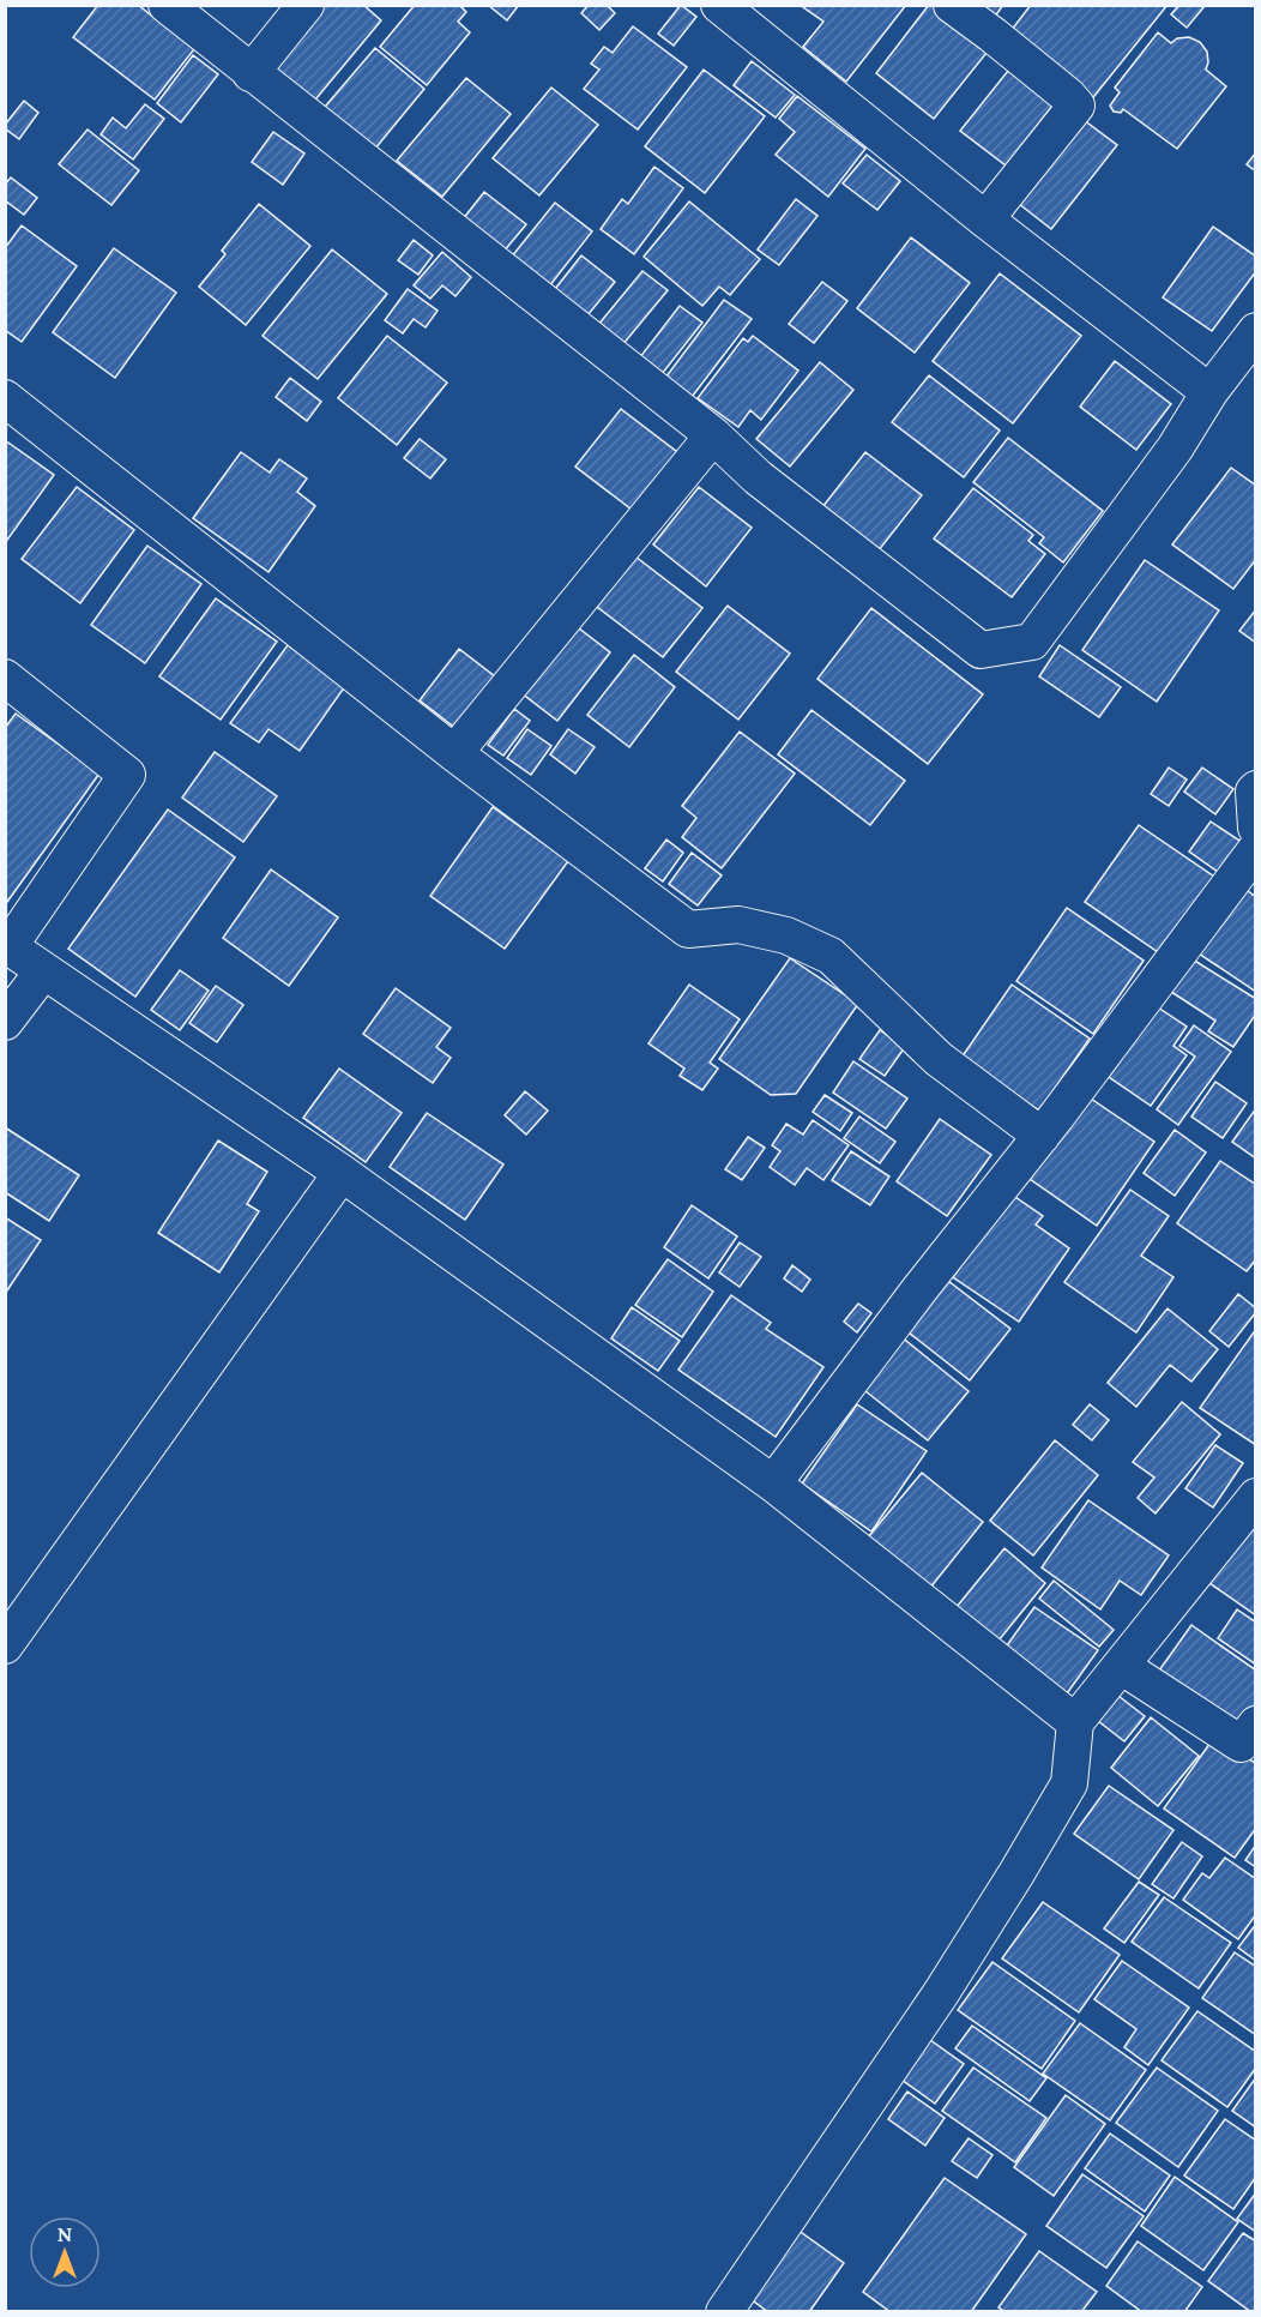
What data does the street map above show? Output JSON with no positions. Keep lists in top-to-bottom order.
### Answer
{
  "north": "top"
}
